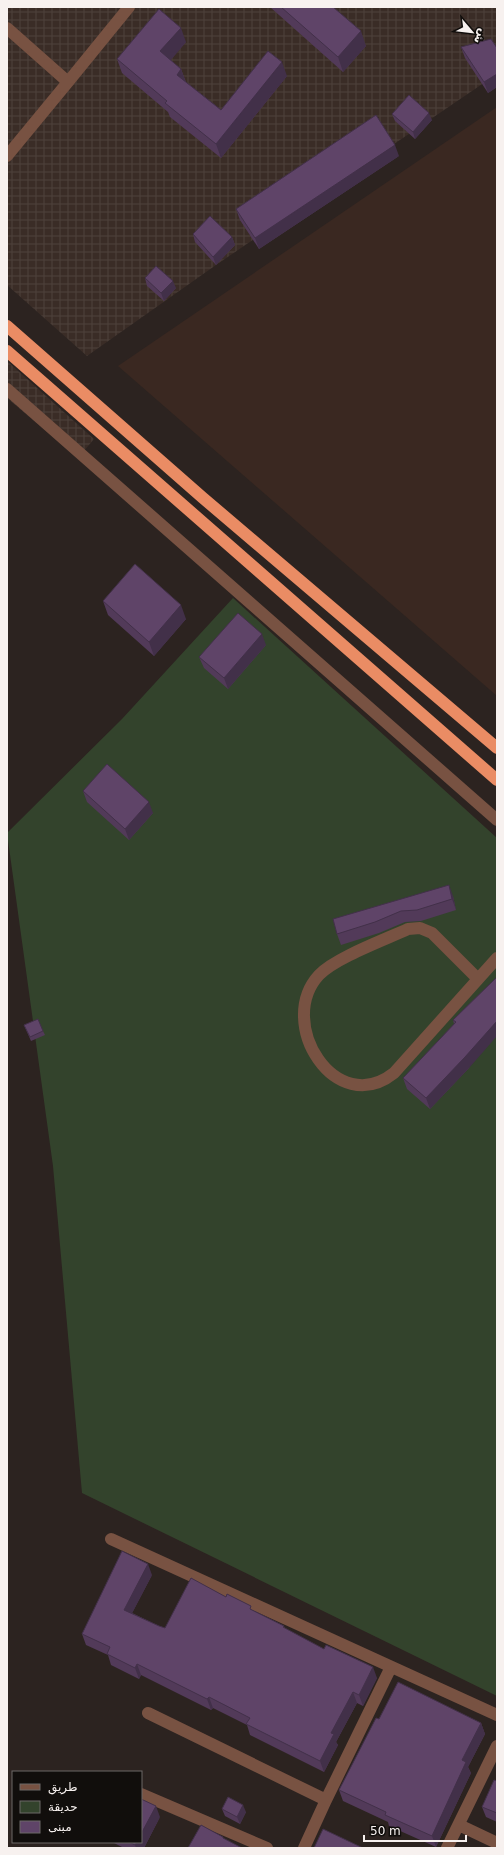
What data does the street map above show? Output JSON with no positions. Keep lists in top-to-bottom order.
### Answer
{
  "legend": ["طريق", "حديقة", "مبنى"],
  "scale_bar": "50 m",
  "north": "bottom right"
}
